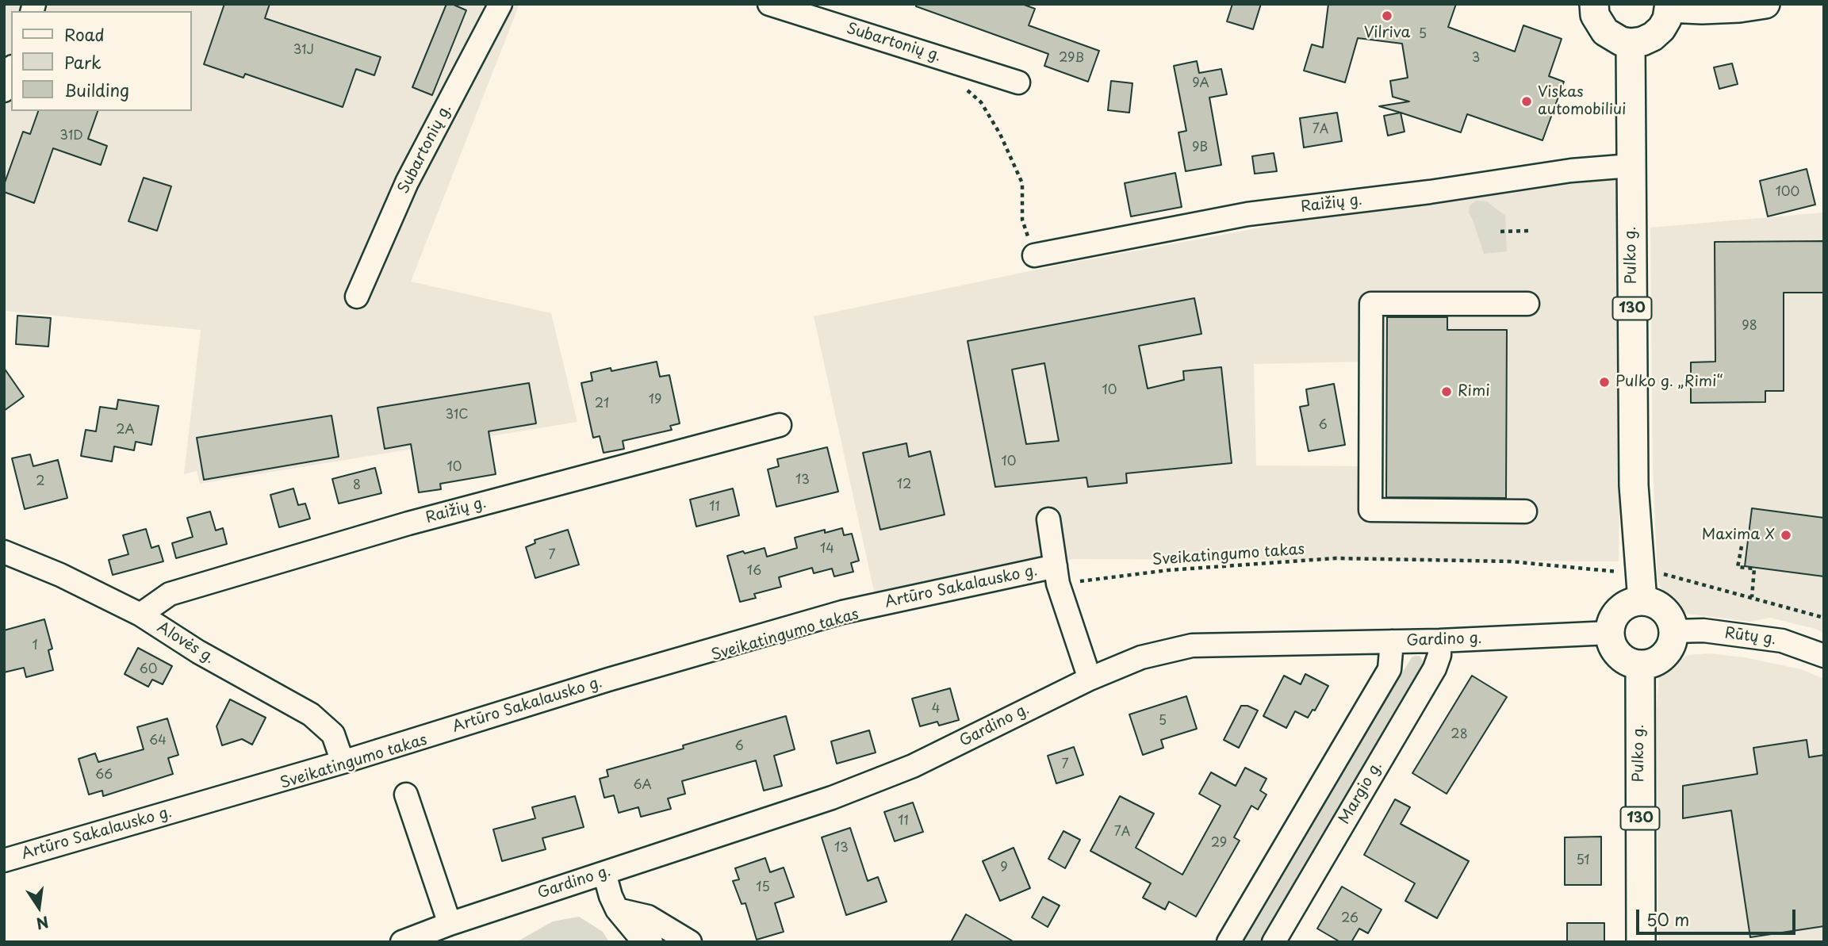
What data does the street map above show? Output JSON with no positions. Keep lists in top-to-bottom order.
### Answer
{
  "streets": {
    "main road": ["Pulko g.", "130"],
    "street": [
      "Subartonių g.",
      "Raižių g.",
      "Artūro Sakalausko g.",
      "Rūtų g.",
      "Gardino g.",
      "Alovės g.",
      "Margio g."
    ],
    "path": ["Sveikatingumo takas"]
  },
  "crossings": [
    ["Raižių g.", "Pulko g."],
    ["Raižių g.", "Alovės g."],
    ["Pulko g.", "Sveikatingumo takas"],
    ["Pulko g.", "Rūtų g."],
    ["Pulko g.", "Gardino g."],
    ["Sveikatingumo takas", "Artūro Sakalausko g."],
    ["Artūro Sakalausko g.", "Gardino g."],
    ["Artūro Sakalausko g.", "Alovės g."],
    ["Rūtų g.", "Gardino g."],
    ["Gardino g.", "Margio g."]
  ],
  "places": [
    "Vilriva",
    "Viskas automobiliui",
    "Pulko g. „Rimi“",
    "Rimi",
    "Maxima X"
  ],
  "house_numbers": [
    "5",
    "31J",
    "29B",
    "3",
    "9A",
    "7A",
    "31D",
    "9B",
    "100",
    "98",
    "10",
    "19",
    "21",
    "31C",
    "6",
    "2A",
    "10",
    "10",
    "13",
    "2",
    "12",
    "8",
    "11",
    "14",
    "7",
    "16",
    "1",
    "60",
    "4",
    "5",
    "28",
    "64",
    "6",
    "7",
    "66",
    "6A",
    "11",
    "7A",
    "29",
    "13",
    "51",
    "9",
    "15",
    "26"
  ],
  "legend": ["Road", "Park", "Building"],
  "scale_bar": "50 m",
  "north": "bottom"
}
